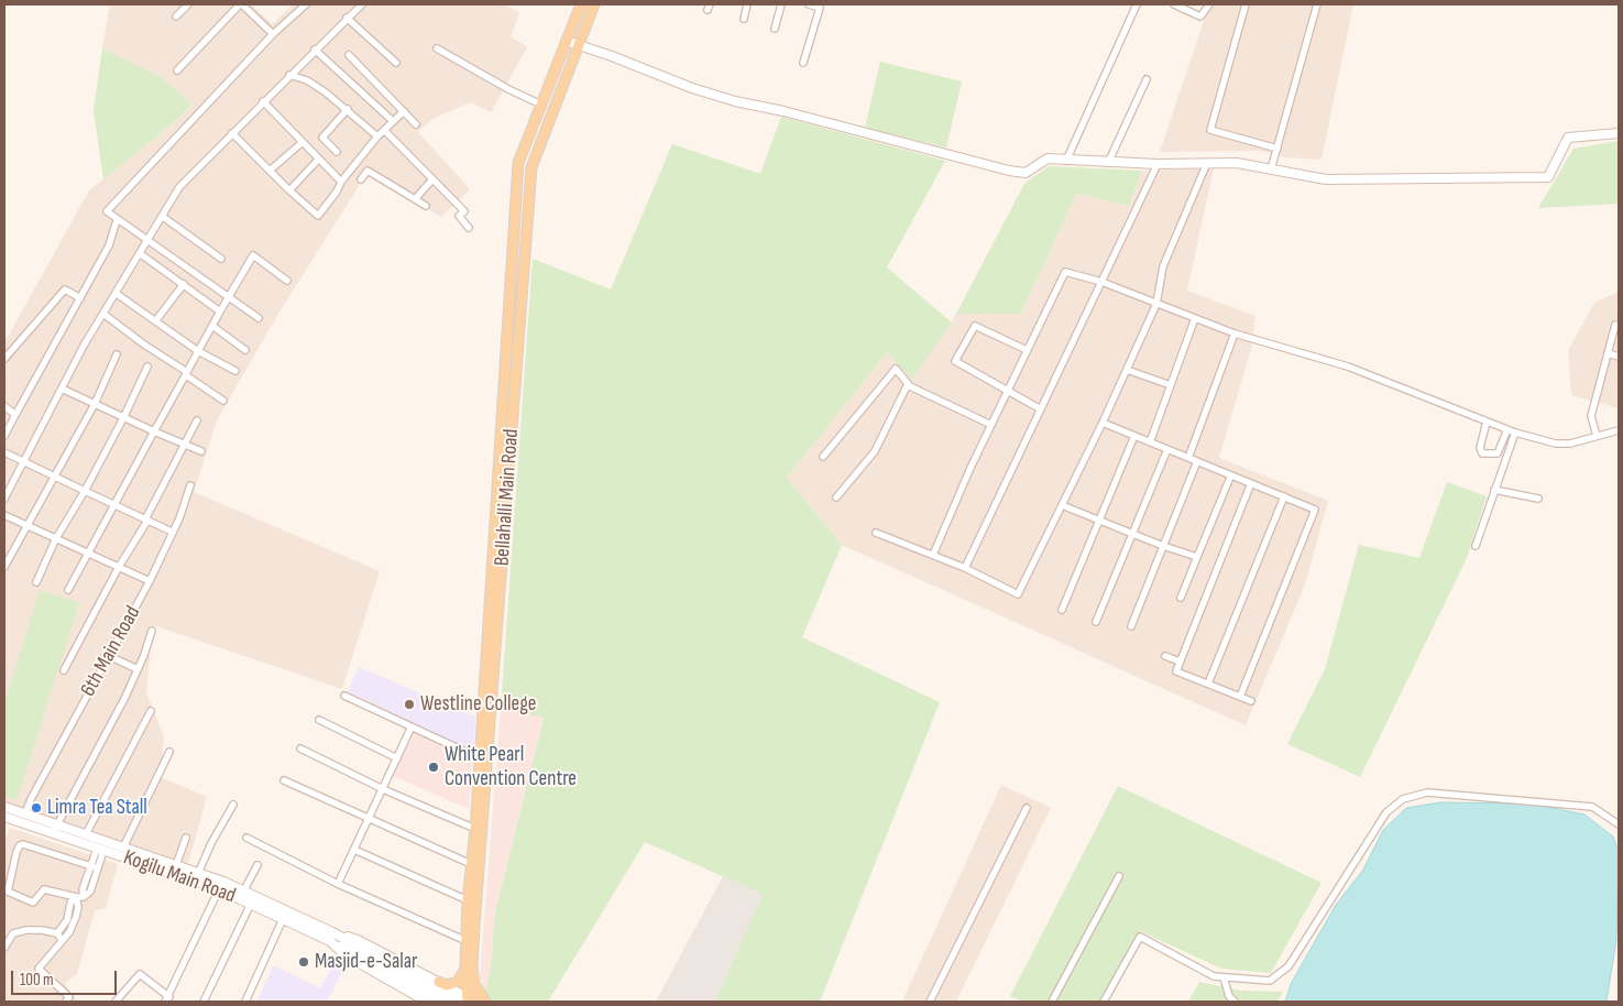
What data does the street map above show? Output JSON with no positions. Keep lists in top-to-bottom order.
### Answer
{
  "streets": {
    "main road": ["Bellahalli Main Road", "Kogilu Main Road"],
    "street": ["6th Main Road"]
  },
  "crossings": [
    ["6th Main Road", "Kogilu Main Road"]
  ],
  "places": [
    "Westline College",
    "White Pearl Convention Centre",
    "Limra Tea Stall",
    "Masjid-e-Salar"
  ],
  "scale_bar": "100 m"
}
